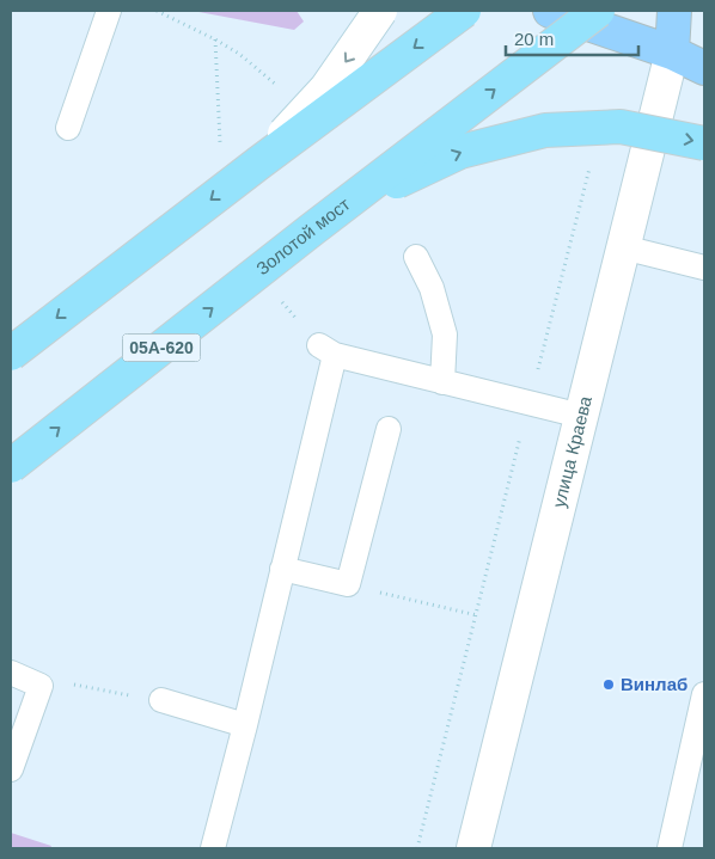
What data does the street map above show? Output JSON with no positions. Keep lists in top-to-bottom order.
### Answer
{
  "streets": {
    "highway": ["Золотой мост", "05А-620"],
    "street": ["улица Краева"]
  },
  "places": ["Винлаб"],
  "scale_bar": "20 m"
}
